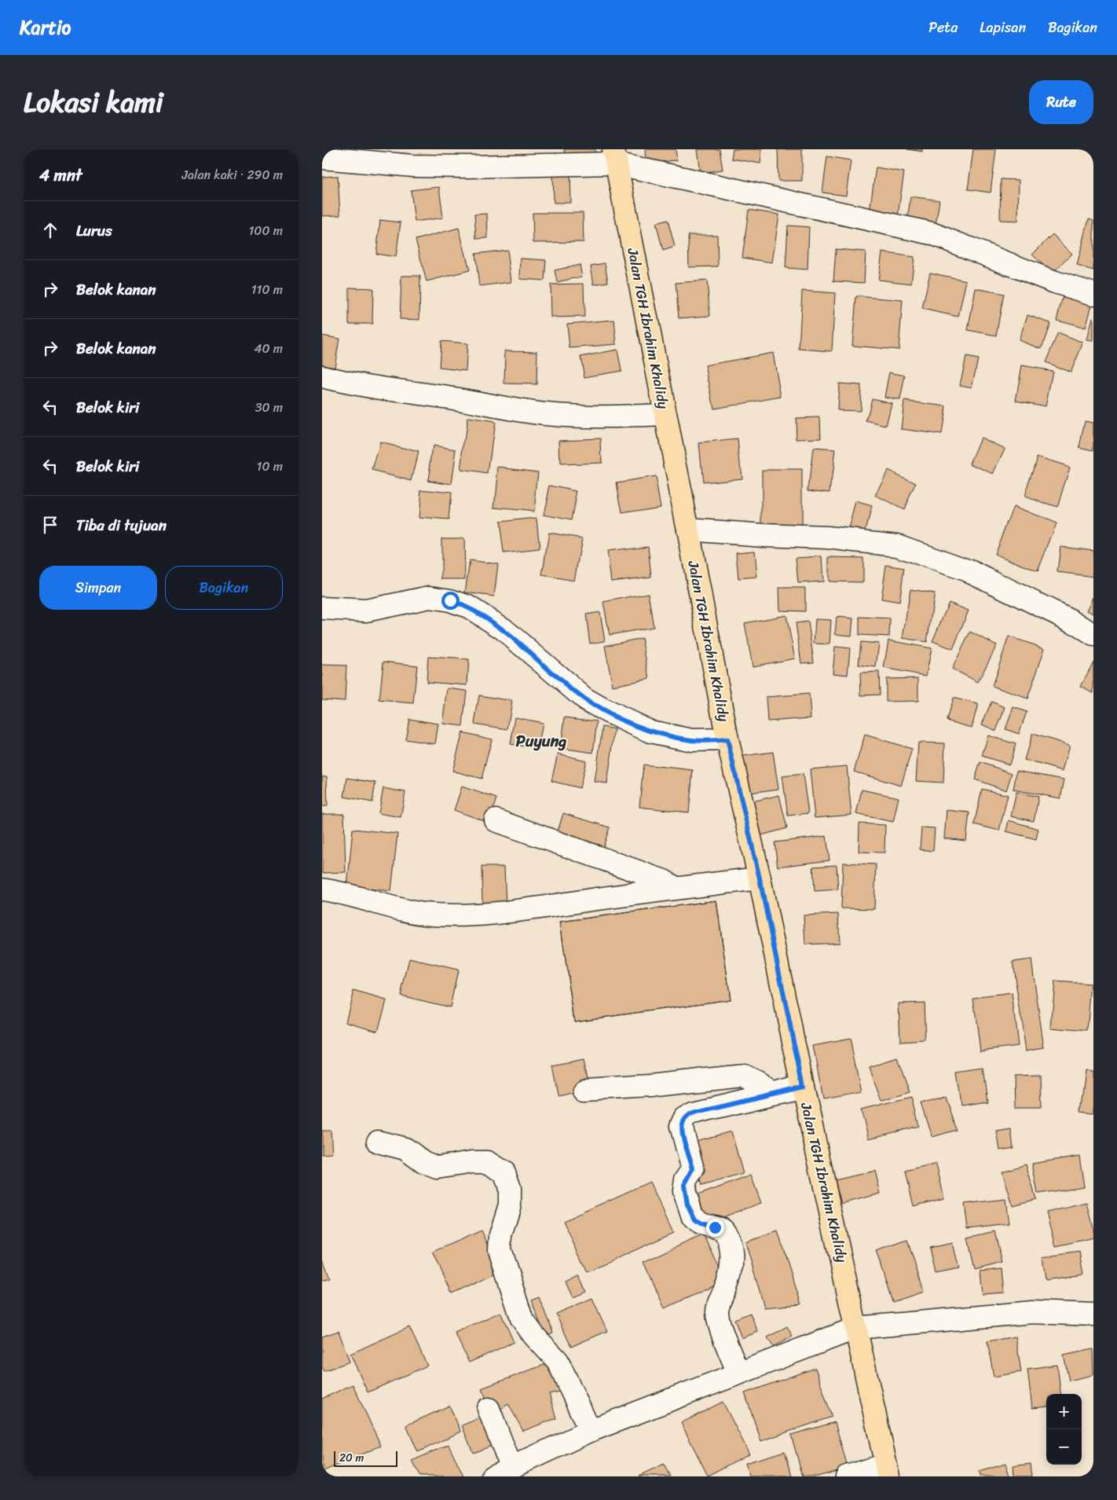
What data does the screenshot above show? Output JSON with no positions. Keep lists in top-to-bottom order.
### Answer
{
  "streets": {
    "main road": ["Jalan TGH Ibrahim Khalidy"]
  },
  "districts": ["Puyung"],
  "scale_bar": "20 m",
  "page": {
    "header": "Kartio",
    "nav": ["Peta", "Lapisan", "Bagikan"],
    "title": "Lokasi kami",
    "buttons": [
      "Rute",
      ["Simpan", "Bagikan"]
    ],
    "heading": ["4 mnt", "Jalan kaki · 290 m"],
    "list": [
      ["Lurus", "100 m"],
      ["Belok kanan", "110 m"],
      ["Belok kanan", "40 m"],
      ["Belok kiri", "30 m"],
      ["Belok kiri", "10 m"],
      "Tiba di tujuan"
    ],
    "map_buttons": ["+", "−"],
    "scale": "20 m"
  }
}
